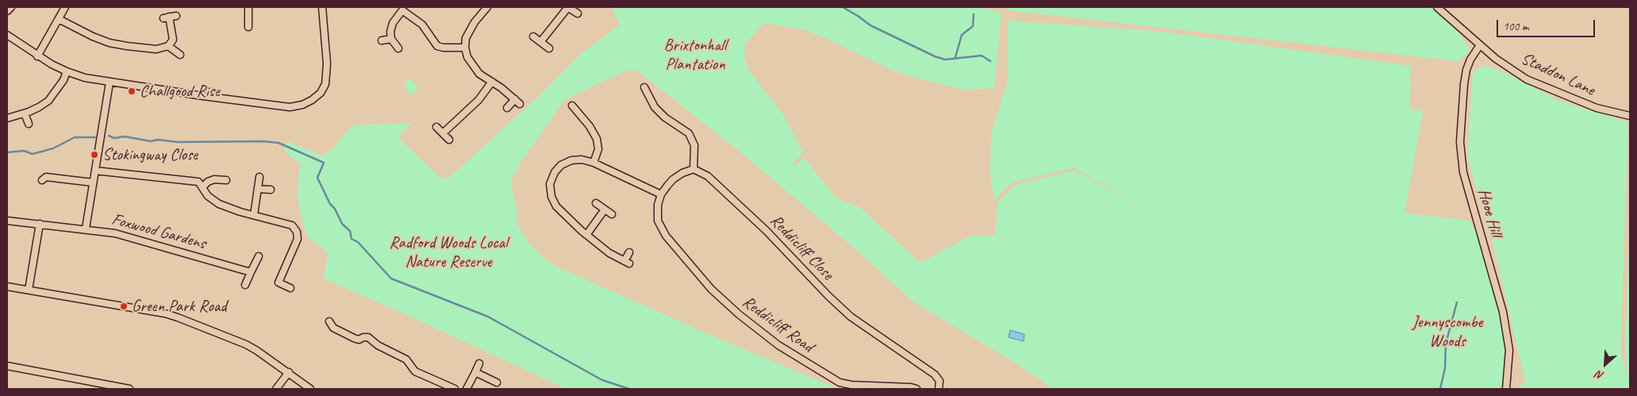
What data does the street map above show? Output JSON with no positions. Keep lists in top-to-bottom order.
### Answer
{
  "streets": {
    "street": [
      "Staddon Lane",
      "Hooe Hill",
      "Foxwood Gardens",
      "Reddicliff Close",
      "Reddicliff Road"
    ]
  },
  "crossings": [
    ["Staddon Lane", "Hooe Hill"]
  ],
  "parks": ["Brixtonhall Plantation", "Radford Woods Local Nature Reserve", "Jennyscombe Woods"],
  "places": ["Challgood Rise", "Stokingway Close", "Green Park Road"],
  "scale_bar": "100 m",
  "north": "bottom left"
}
